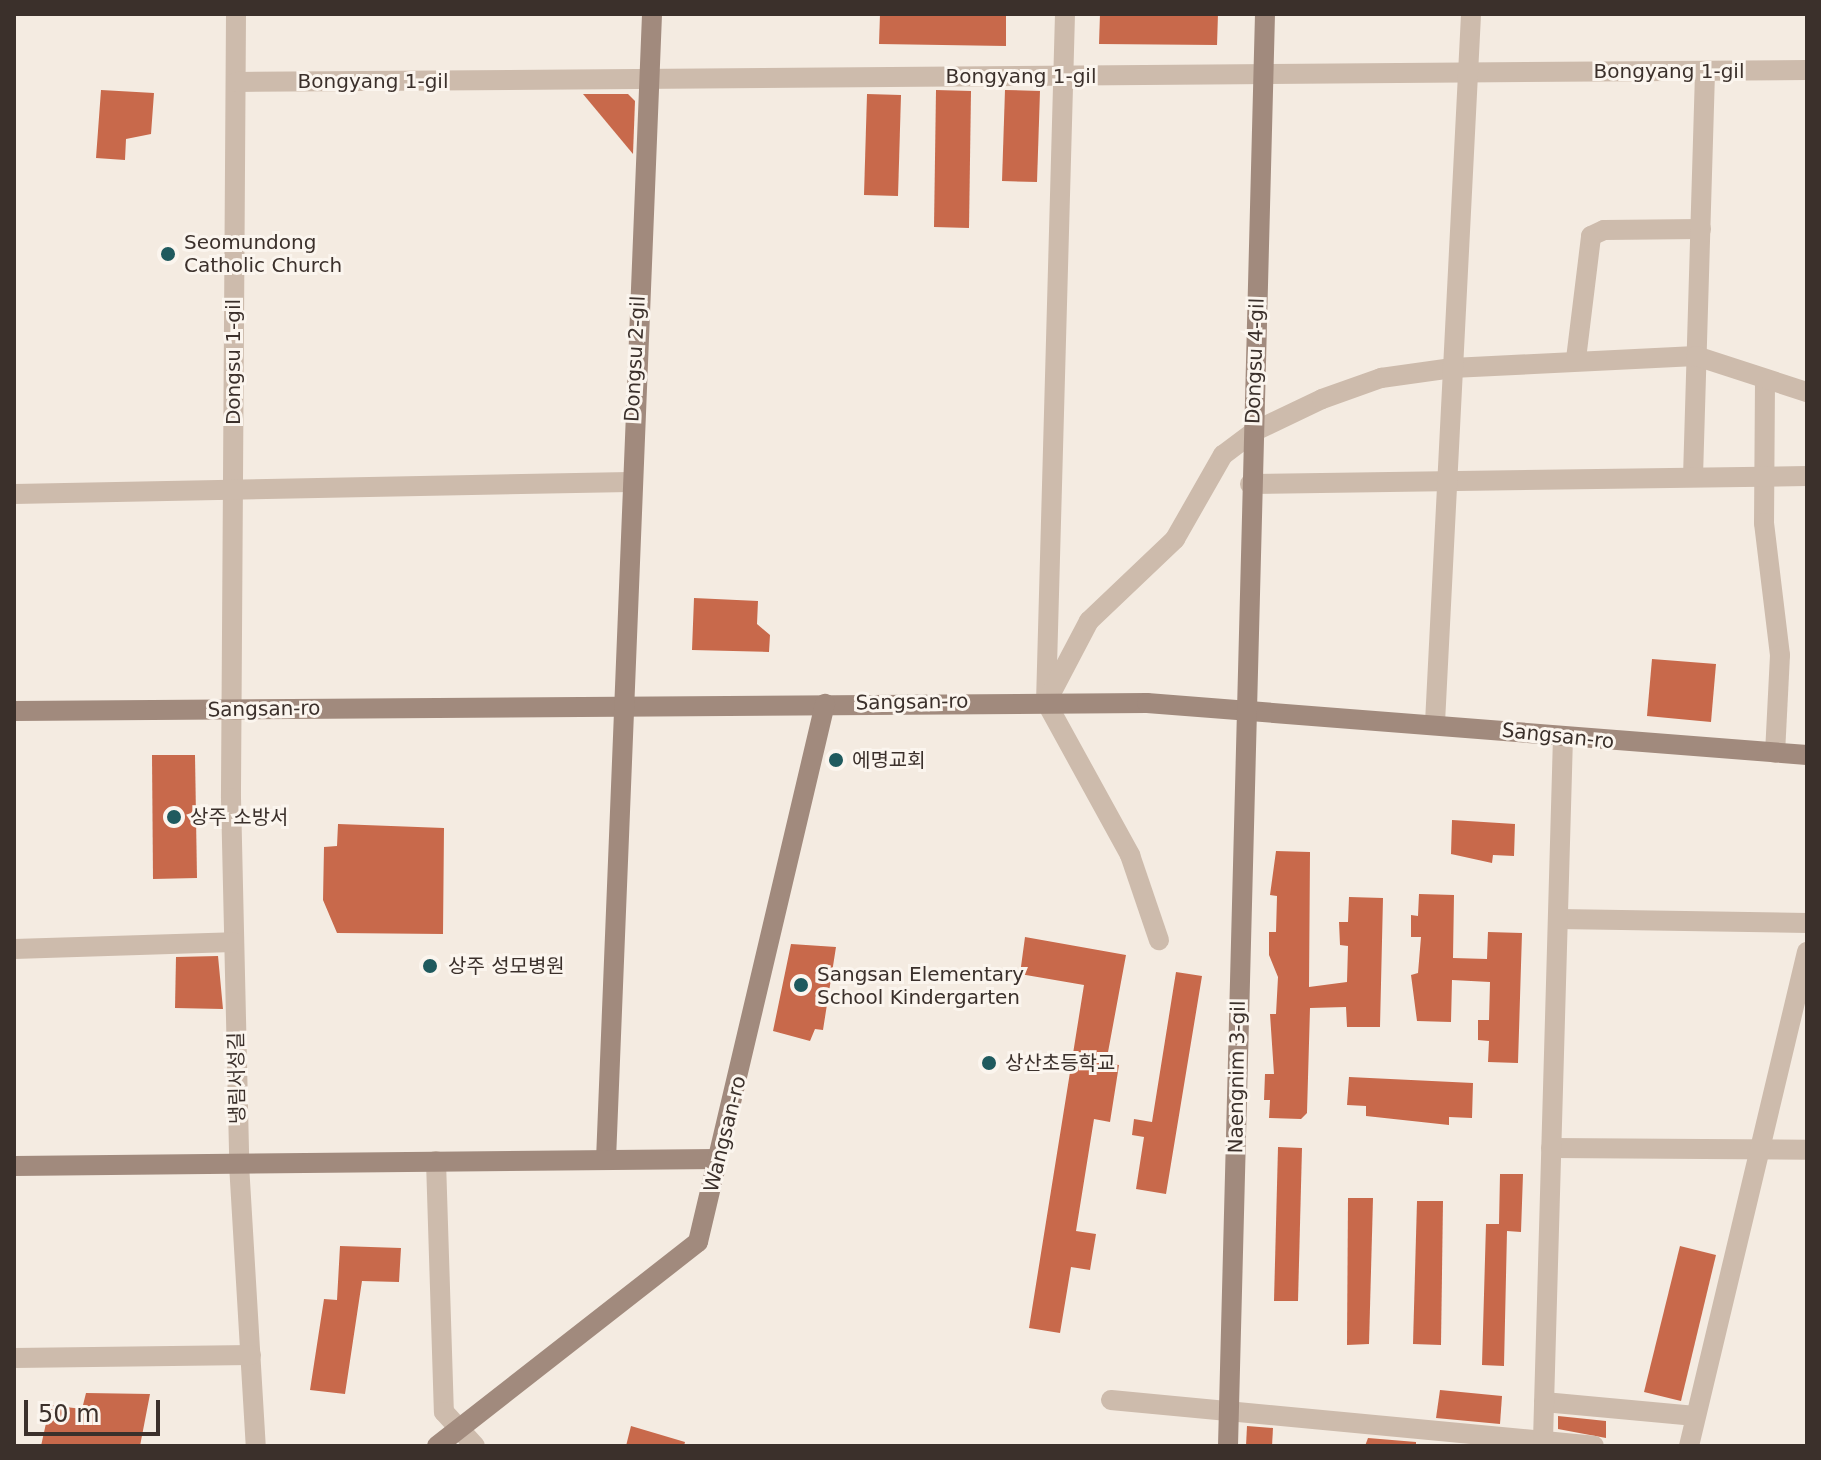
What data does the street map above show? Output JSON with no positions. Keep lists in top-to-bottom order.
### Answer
{
  "streets": {
    "street": [
      "Bongyang 1-gil",
      "Dongsu 2-gil",
      "Dongsu 4-gil",
      "Dongsu 1-gil",
      "Sangsan-ro",
      "Naengnim 3-gil",
      "냉림서성길",
      "Wangsan-ro"
    ]
  },
  "crossings": [
    ["Bongyang 1-gil", "Dongsu 2-gil"],
    ["Bongyang 1-gil", "Dongsu 4-gil"],
    ["Bongyang 1-gil", "Dongsu 1-gil"],
    ["Dongsu 2-gil", "Sangsan-ro"],
    ["Dongsu 4-gil", "Sangsan-ro"],
    ["Dongsu 4-gil", "Naengnim 3-gil"],
    ["Dongsu 1-gil", "Sangsan-ro"],
    ["Dongsu 1-gil", "냉림서성길"],
    ["Sangsan-ro", "Naengnim 3-gil"],
    ["Sangsan-ro", "냉림서성길"],
    ["Sangsan-ro", "Wangsan-ro"]
  ],
  "places": [
    "Seomundong Catholic Church",
    "에명교회",
    "상주 소방서",
    "상주 성모병원",
    "Sangsan Elementary School Kindergarten",
    "상산초등학교"
  ],
  "scale_bar": "50 m"
}
